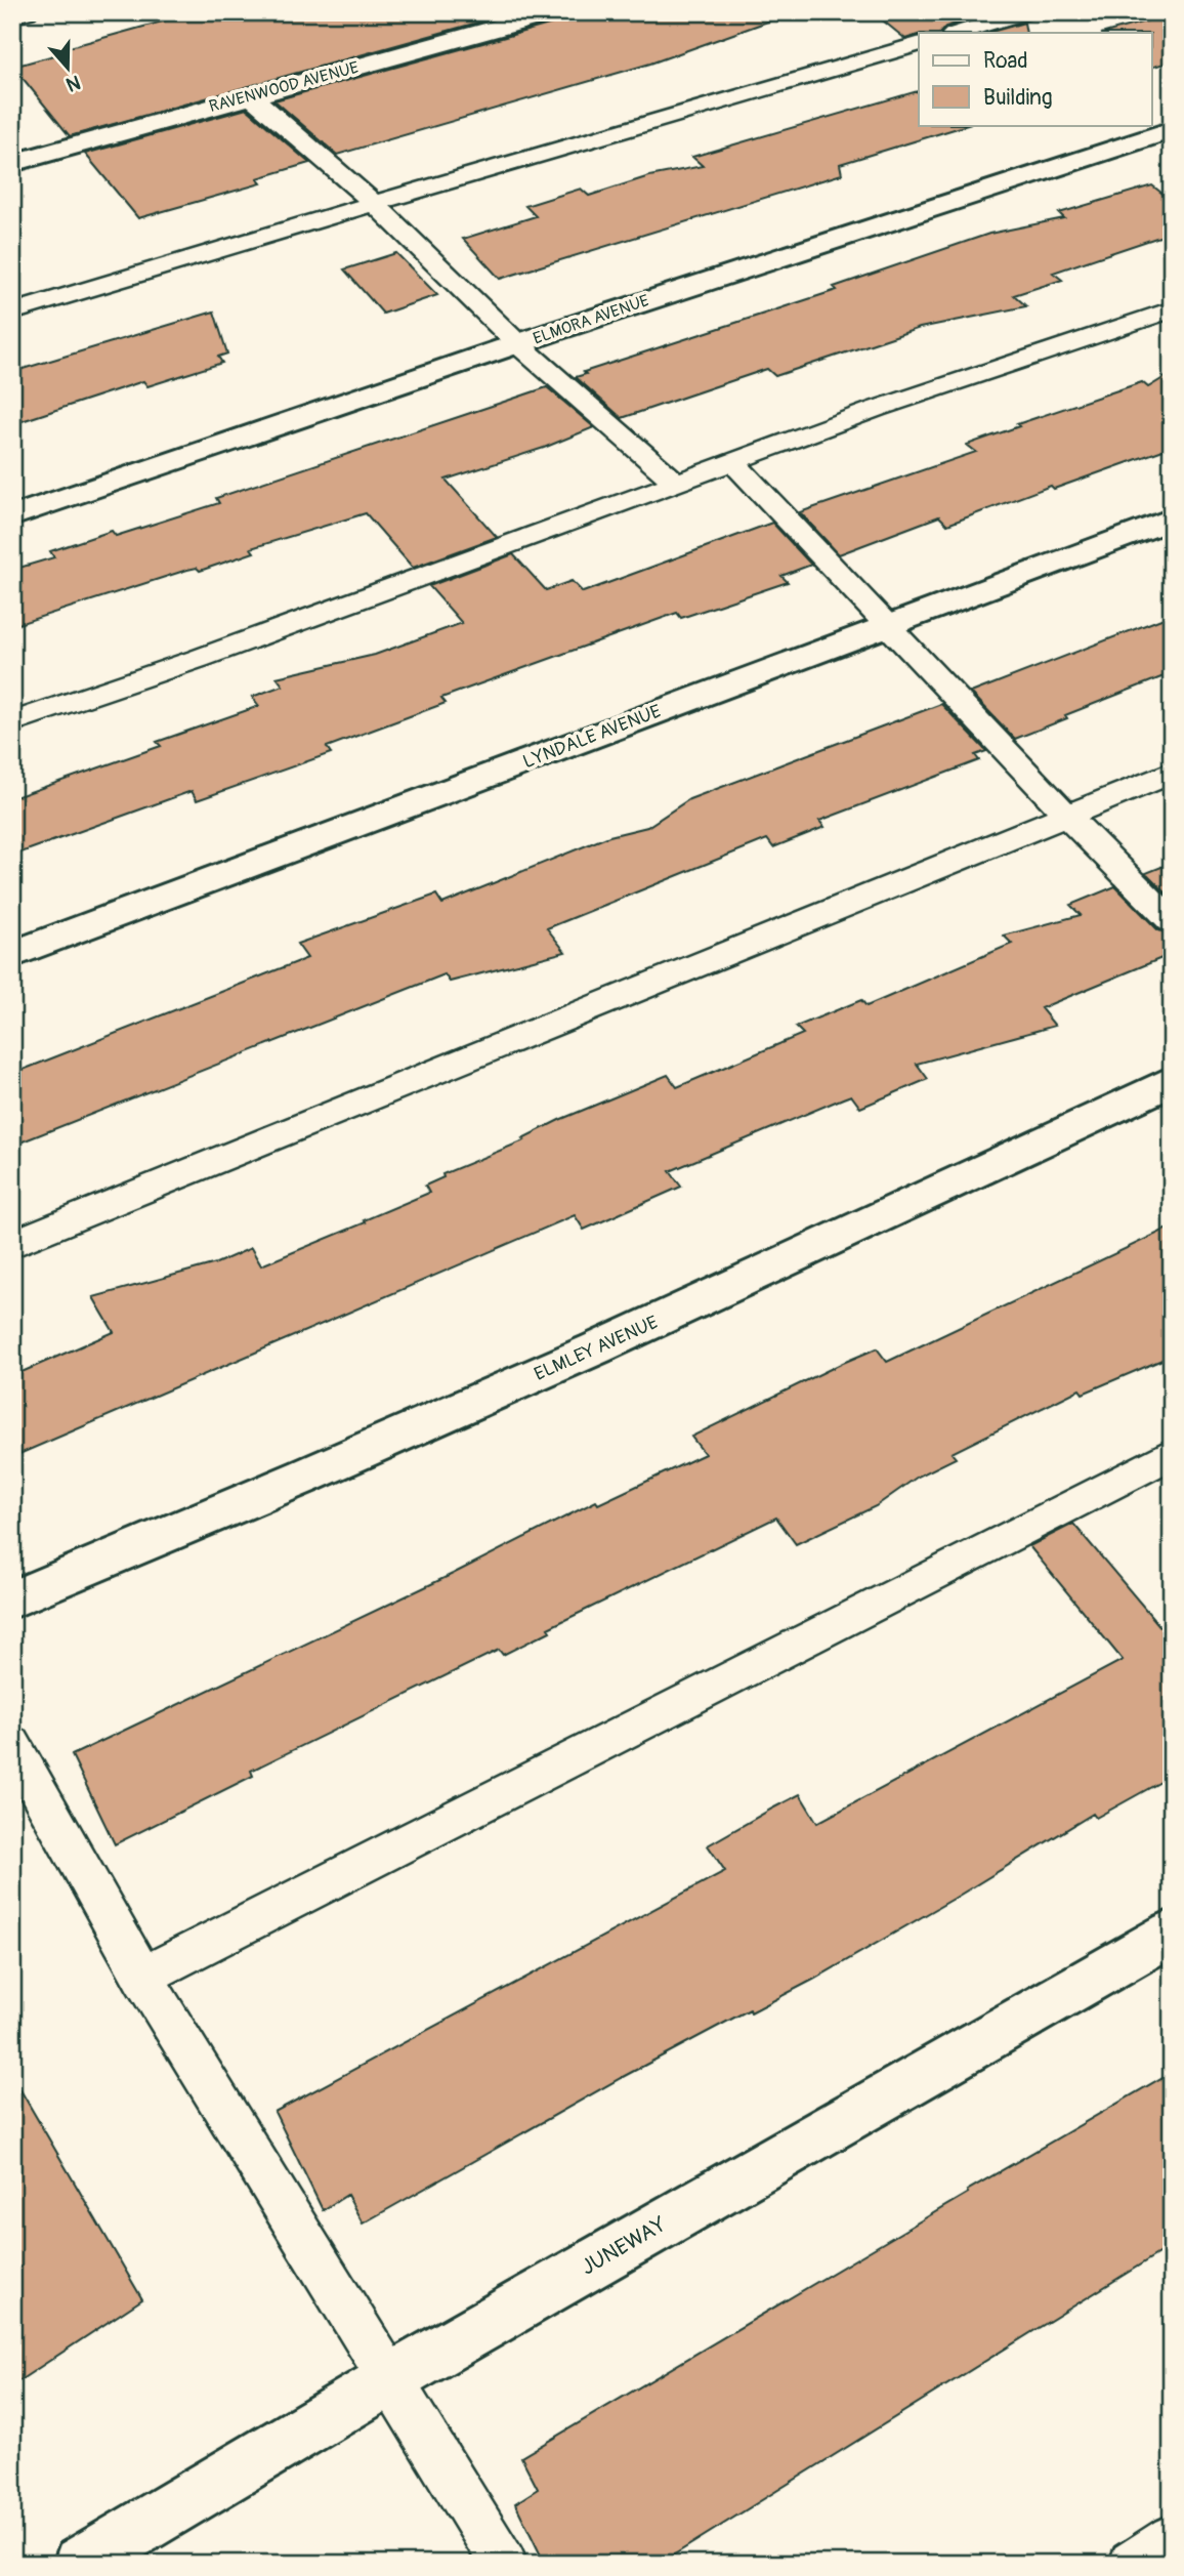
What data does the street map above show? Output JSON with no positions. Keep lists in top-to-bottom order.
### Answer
{
  "streets": {
    "street": [
      "RAVENWOOD AVENUE",
      "ELMORA AVENUE",
      "LYNDALE AVENUE",
      "ELMLEY AVENUE",
      "JUNEWAY"
    ]
  },
  "legend": ["Road", "Building"],
  "north": "bottom"
}
